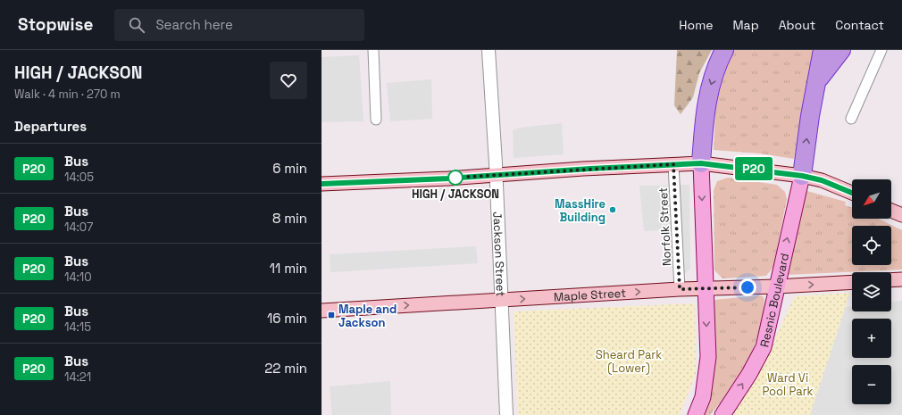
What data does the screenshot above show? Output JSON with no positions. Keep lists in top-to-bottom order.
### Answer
{
  "streets": {
    "main road": ["Maple Street", "Resnic Boulevard"],
    "street": ["Norfolk Street", "Jackson Street"]
  },
  "crossings": [
    ["Norfolk Street", "Maple Street"],
    ["Jackson Street", "Maple Street"],
    ["Maple Street", "Resnic Boulevard"]
  ],
  "one_way": ["Maple Street"],
  "parks": ["Sheard Park (Lower)", "Ward Vi Pool Park"],
  "places": {
    "other": ["HIGH / JACKSON", "MassHire Building"],
    "transit": ["Maple and Jackson"]
  },
  "lines": ["bus line P20"],
  "north": "bottom left",
  "page": {
    "header": "Stopwise",
    "search": "Search here",
    "nav": [
      "Home",
      "Map",
      "About",
      "Contact"
    ],
    "heading": [
      ["HIGH / JACKSON", "Walk · 4 min · 270 m"],
      "Departures"
    ],
    "on_map": "P20",
    "list": [
      {
        "mark": "P20",
        "name": "Bus",
        "note": "14:05",
        "value": "6 min"
      },
      {
        "mark": "P20",
        "name": "Bus",
        "note": "14:07",
        "value": "8 min"
      },
      {
        "mark": "P20",
        "name": "Bus",
        "note": "14:10",
        "value": "11 min"
      },
      {
        "mark": "P20",
        "name": "Bus",
        "note": "14:15",
        "value": "16 min"
      },
      {
        "mark": "P20",
        "name": "Bus",
        "note": "14:21",
        "value": "22 min"
      }
    ],
    "map_buttons": ["+", "−"]
  }
}
